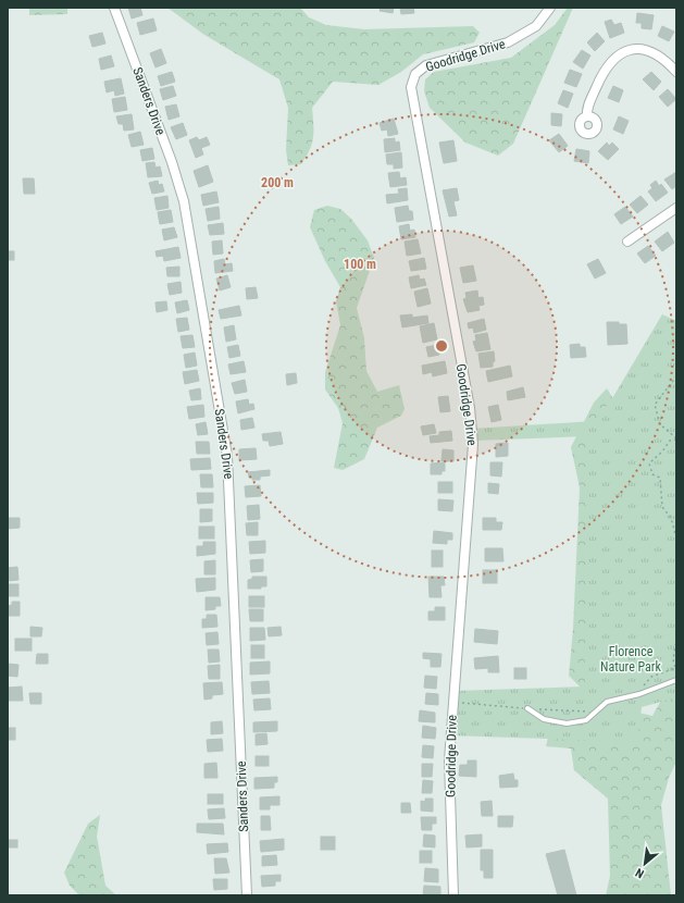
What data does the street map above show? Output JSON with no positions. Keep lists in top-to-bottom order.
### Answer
{
  "streets": {
    "street": ["Goodridge Drive", "Sanders Drive"]
  },
  "parks": ["Florence Nature Park"],
  "north": "bottom left",
  "rings": ["200 m", "100 m"]
}
